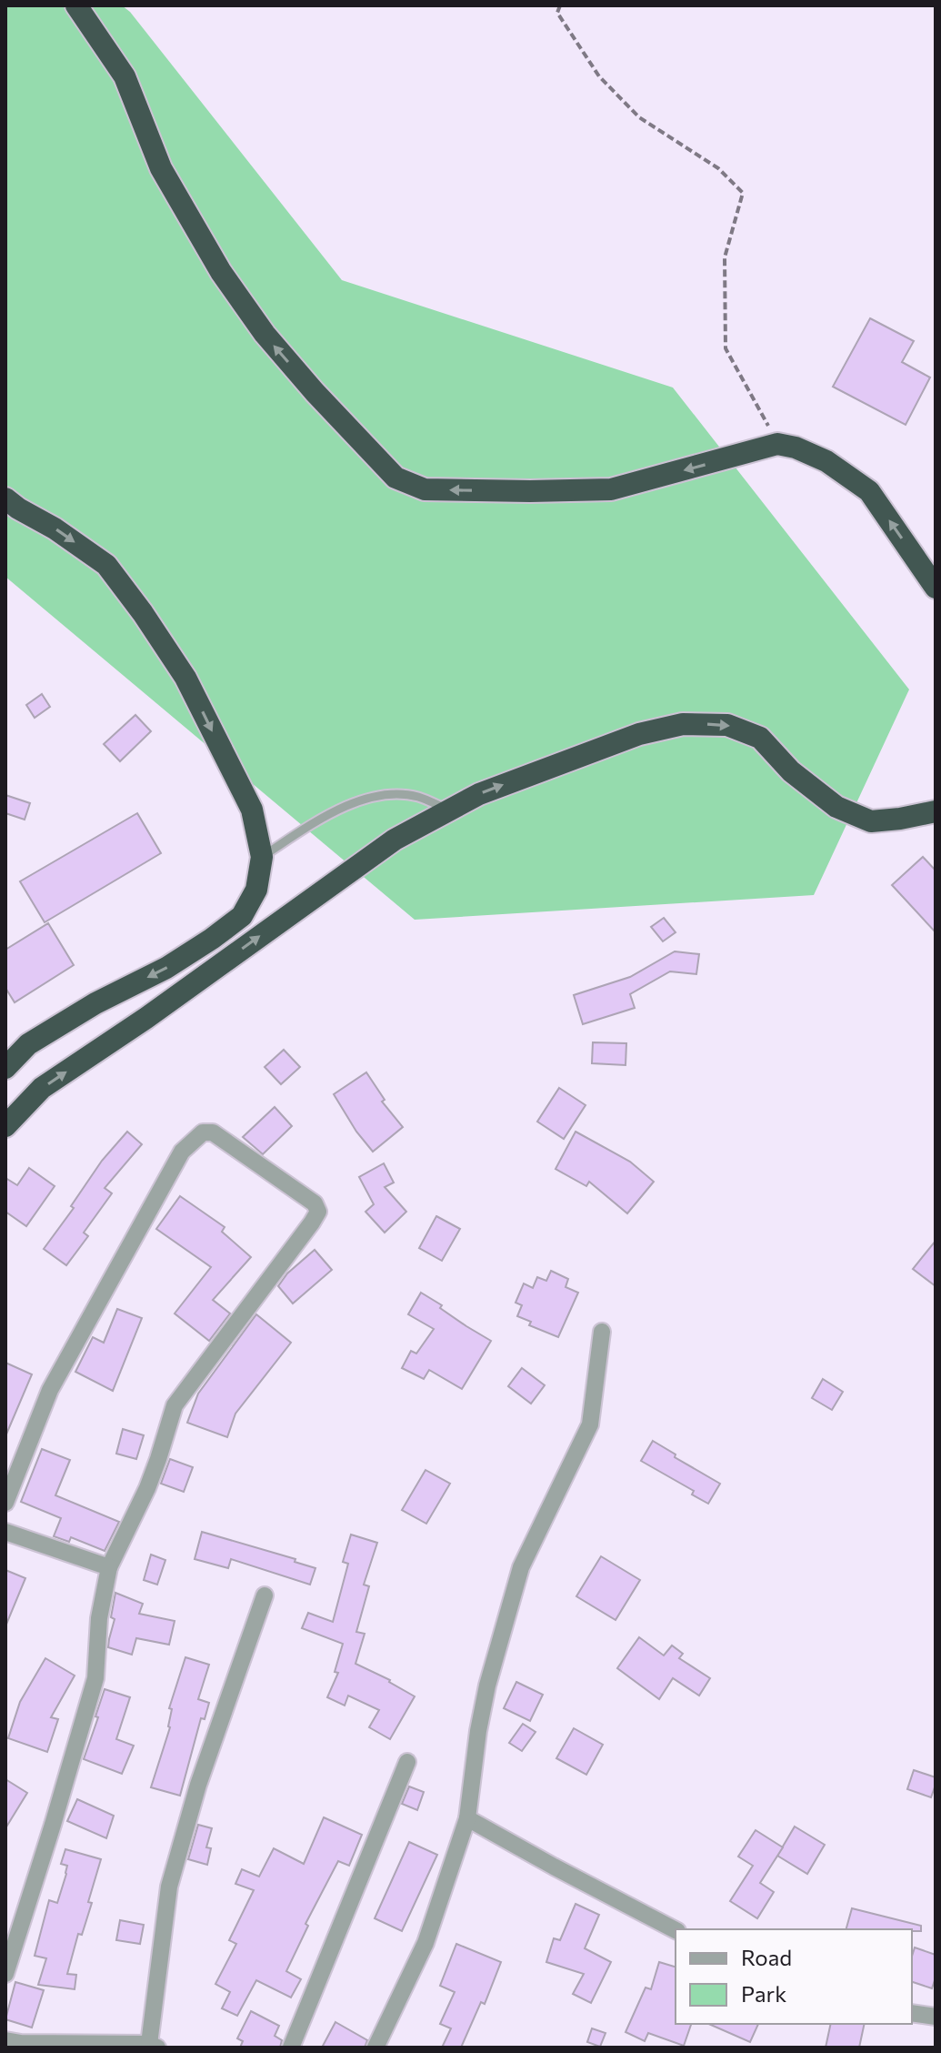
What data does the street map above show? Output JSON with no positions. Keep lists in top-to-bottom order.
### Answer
{
  "legend": ["Road", "Park"]
}
